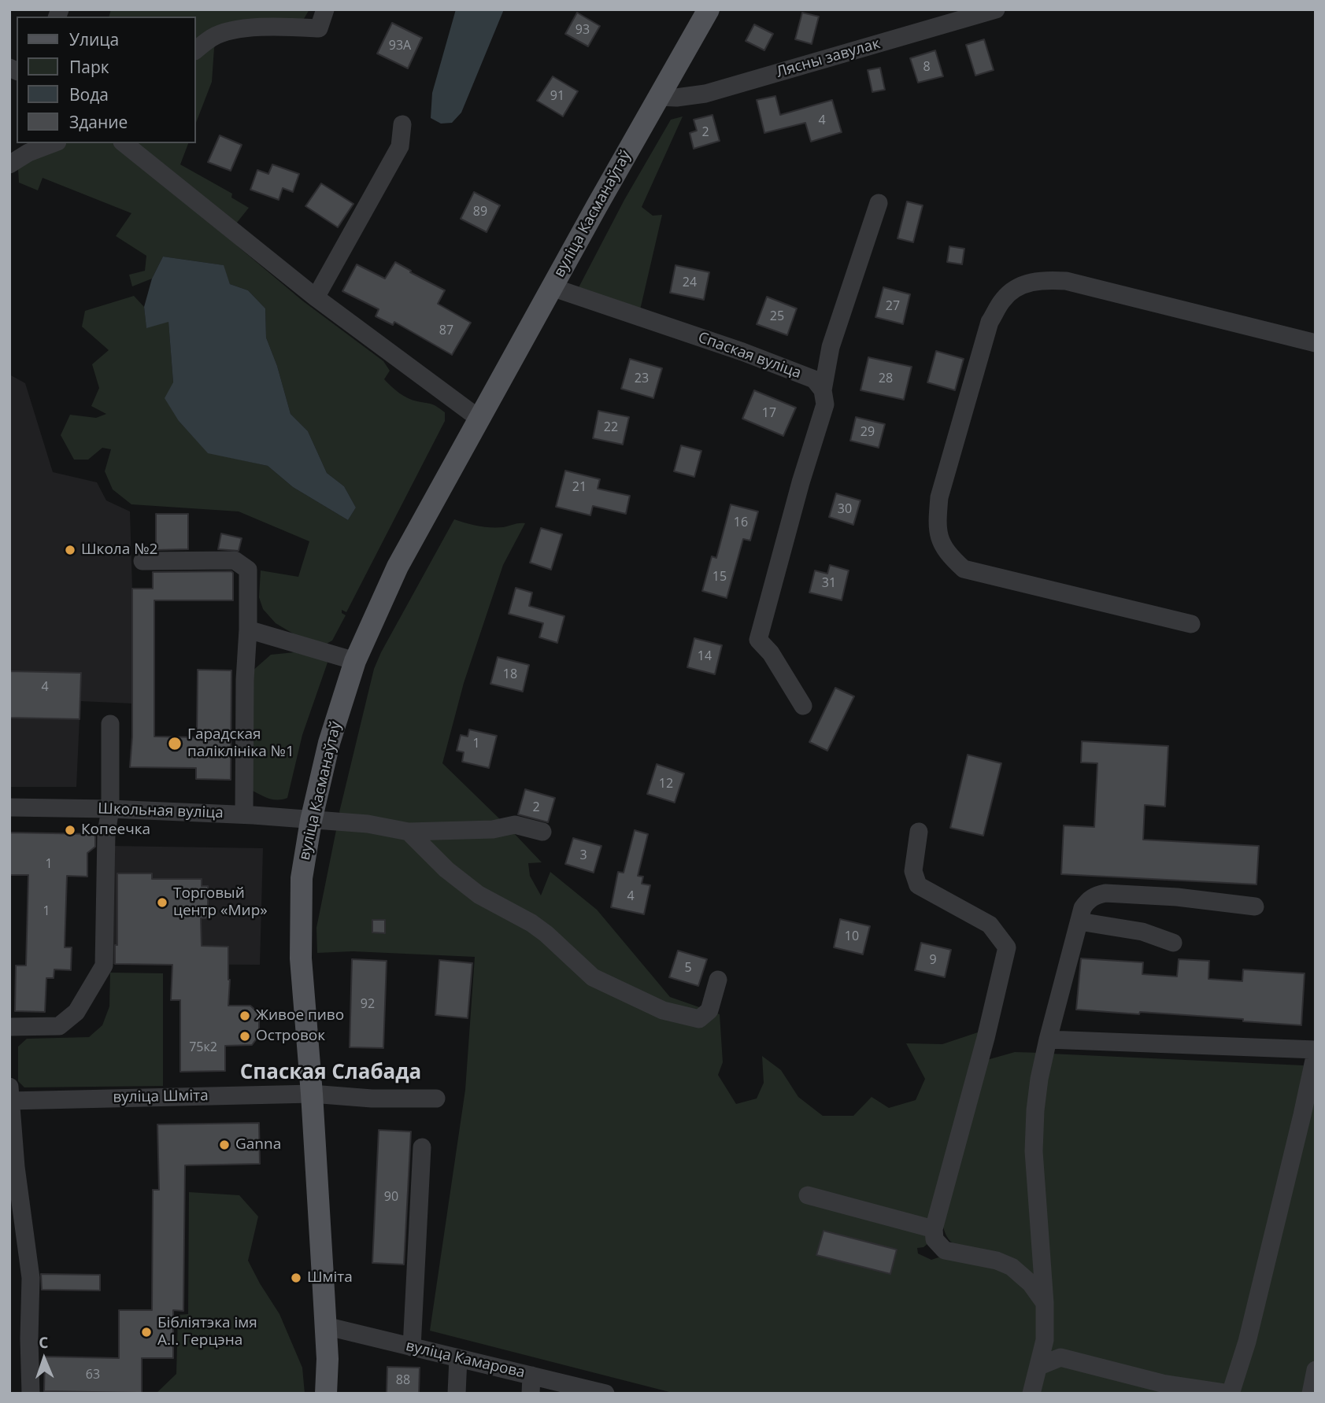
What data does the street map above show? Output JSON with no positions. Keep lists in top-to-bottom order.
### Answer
{
  "streets": {
    "main road": ["вуліца Касманаўтаў"],
    "street": [
      "Лясны завулак",
      "Спаская вуліца",
      "Школьная вуліца",
      "вуліца Шміта",
      "вуліца Камарова"
    ]
  },
  "crossings": [
    ["Лясны завулак", "вуліца Касманаўтаў"],
    ["вуліца Касманаўтаў", "Спаская вуліца"],
    ["вуліца Касманаўтаў", "Школьная вуліца"],
    ["вуліца Касманаўтаў", "вуліца Шміта"],
    ["вуліца Касманаўтаў", "вуліца Камарова"]
  ],
  "districts": ["Спаская Слабада"],
  "places": [
    "Школа №2",
    "Гарадская паліклініка №1",
    "Копеечка",
    "Торговый центр «Мир»",
    "Живое пиво",
    "Островок",
    "Ganna",
    "Шміта",
    "Бібліятэка імя А.І. Герцэна"
  ],
  "house_numbers": [
    "93",
    "93А",
    "8",
    "91",
    "4",
    "2",
    "89",
    "24",
    "27",
    "25",
    "87",
    "23",
    "28",
    "17",
    "22",
    "29",
    "21",
    "30",
    "16",
    "15",
    "31",
    "14",
    "18",
    "4",
    "1",
    "12",
    "2",
    "3",
    "1",
    "4",
    "1",
    "10",
    "9",
    "5",
    "92",
    "75к2",
    "90",
    "63",
    "88"
  ],
  "legend": [
    "Улица",
    "Парк",
    "Вода",
    "Здание"
  ],
  "north": "top"
}
